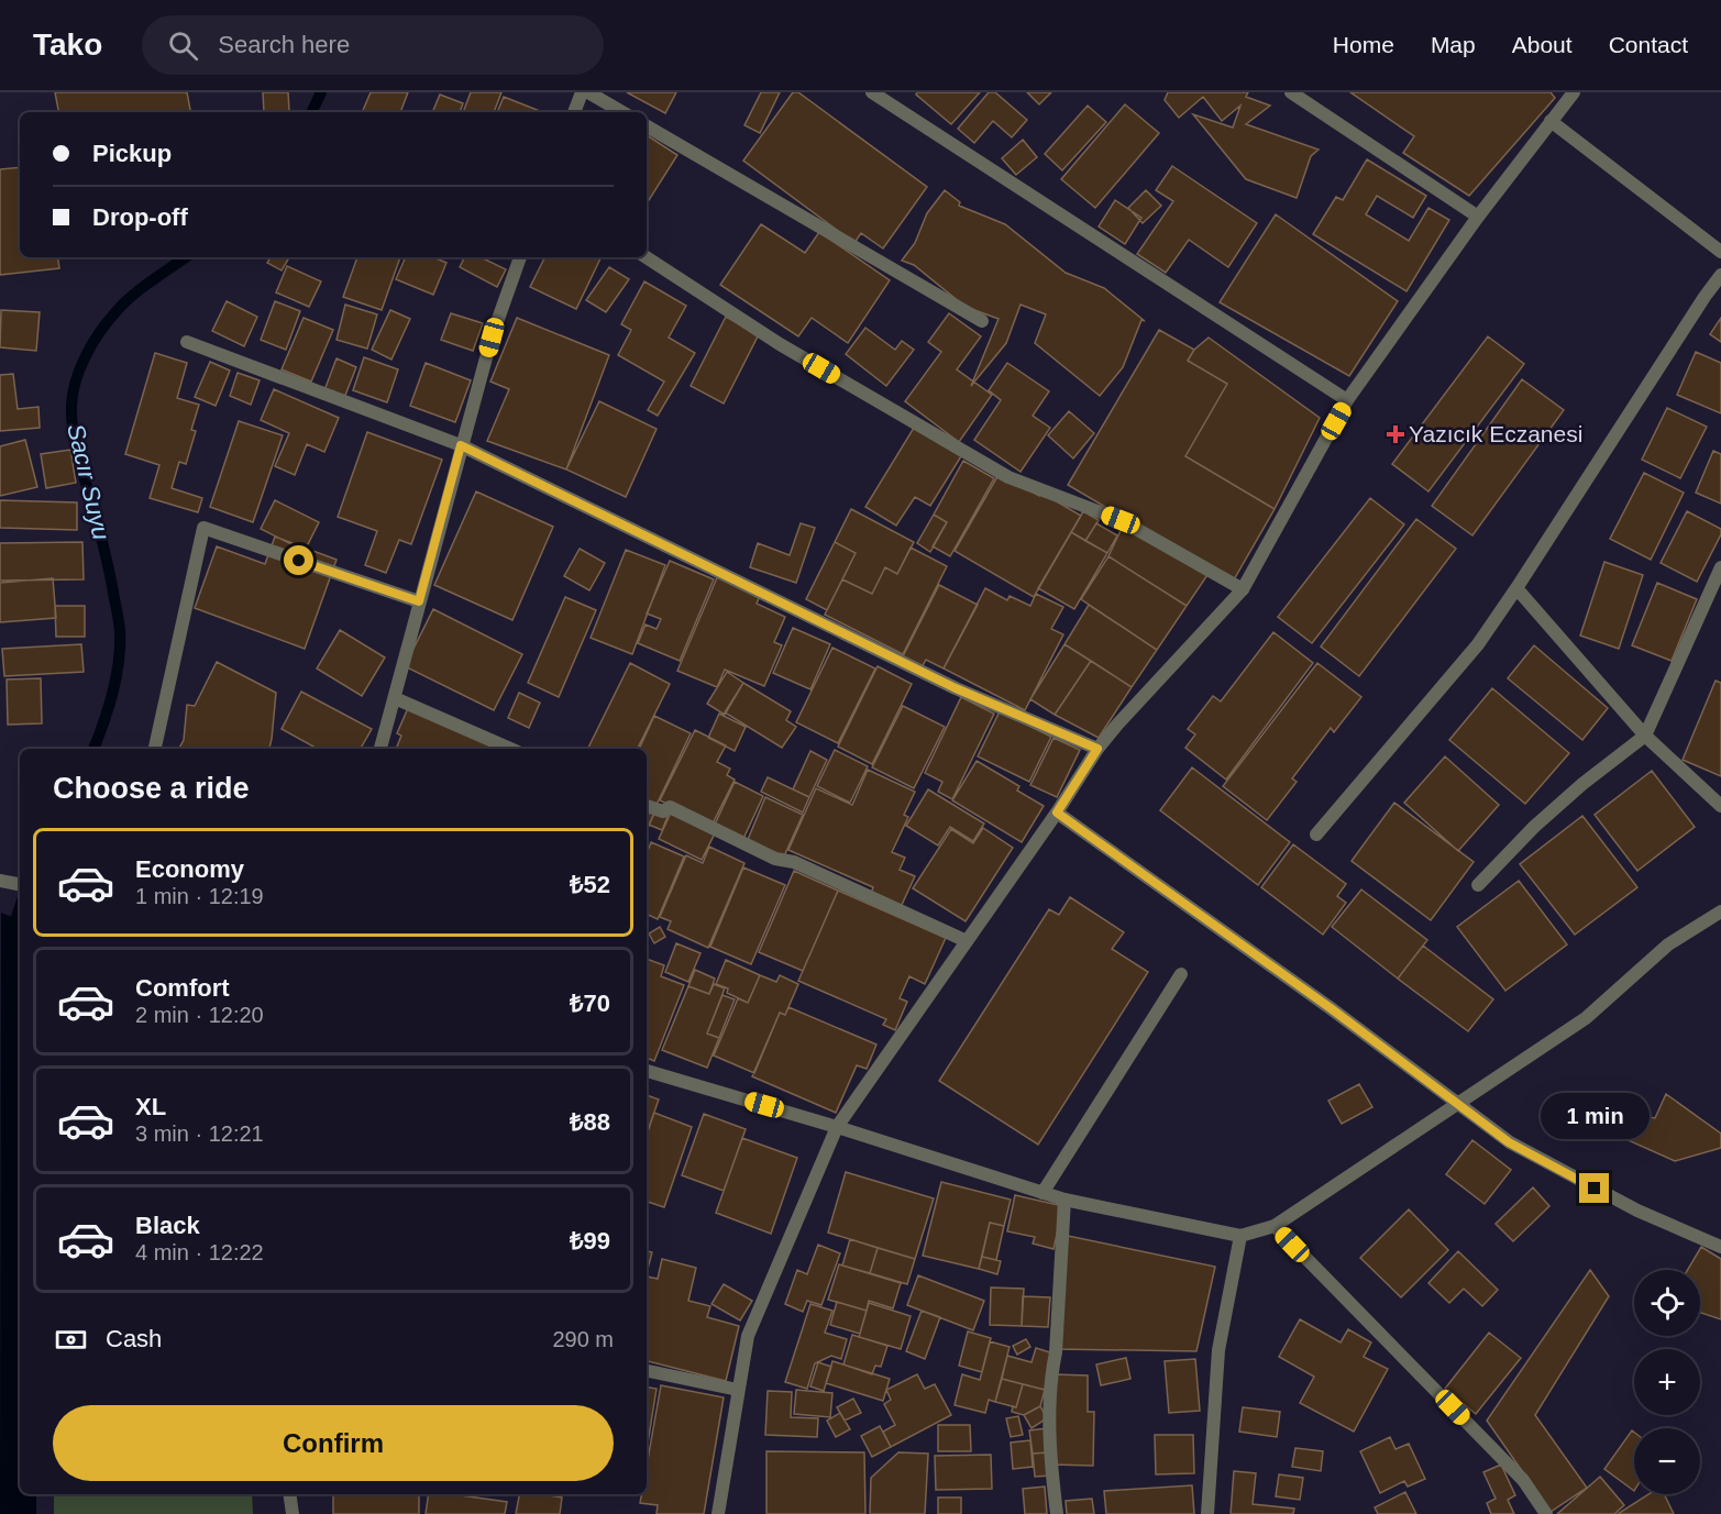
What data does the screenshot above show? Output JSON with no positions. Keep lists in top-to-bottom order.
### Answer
{
  "water": ["Sacır Suyu"],
  "places": {
    "health": ["Yazıcık Eczanesi"]
  },
  "page": {
    "header": "Tako",
    "search": "Search here",
    "nav": [
      "Home",
      "Map",
      "About",
      "Contact"
    ],
    "banner": ["Pickup", "Drop-off"],
    "heading": "Choose a ride",
    "list": [
      {
        "name": "Economy",
        "note": "1 min · 12:19",
        "value": "₺52"
      },
      {
        "name": "Comfort",
        "note": "2 min · 12:20",
        "value": "₺70"
      },
      {
        "name": "XL",
        "note": "3 min · 12:21",
        "value": "₺88"
      },
      {
        "name": "Black",
        "note": "4 min · 12:22",
        "value": "₺99"
      }
    ],
    "bubble": "1 min",
    "map_buttons": ["+", "−"],
    "pay": ["Cash", "290 m"],
    "buttons": "Confirm"
  }
}
